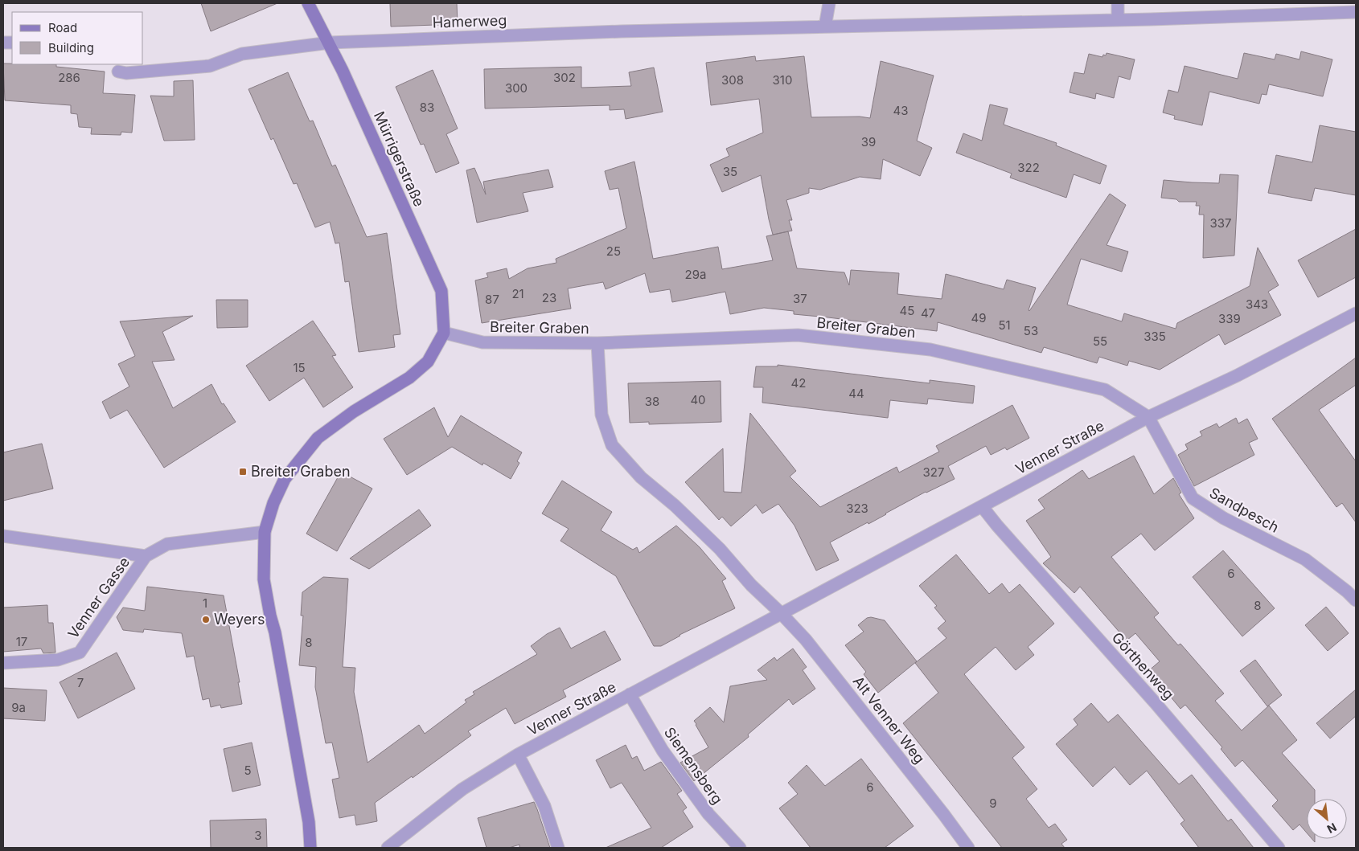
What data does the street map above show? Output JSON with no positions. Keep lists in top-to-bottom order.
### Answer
{
  "streets": {
    "street": [
      "Hamerweg",
      "Mürrigerstraße",
      "Breiter Graben",
      "Venner Straße",
      "Sandpesch",
      "Venner Gasse",
      "Görthenweg",
      "Alt Venner Weg",
      "Siemensberg"
    ]
  },
  "crossings": [
    ["Hamerweg", "Mürrigerstraße"],
    ["Mürrigerstraße", "Breiter Graben"],
    ["Breiter Graben", "Venner Straße"],
    ["Breiter Graben", "Sandpesch"],
    ["Venner Straße", "Sandpesch"],
    ["Venner Straße", "Görthenweg"],
    ["Venner Straße", "Alt Venner Weg"],
    ["Venner Straße", "Siemensberg"]
  ],
  "places": {
    "transit": ["Breiter Graben"],
    "other": ["Weyers"]
  },
  "house_numbers": [
    "286",
    "302",
    "308",
    "310",
    "300",
    "83",
    "43",
    "39",
    "322",
    "35",
    "337",
    "25",
    "29a",
    "21",
    "23",
    "37",
    "87",
    "343",
    "45",
    "47",
    "49",
    "339",
    "51",
    "53",
    "335",
    "55",
    "15",
    "42",
    "44",
    "40",
    "38",
    "327",
    "323",
    "6",
    "1",
    "8",
    "17",
    "8",
    "7",
    "9a",
    "5",
    "6",
    "9",
    "3"
  ],
  "legend": ["Road", "Building"],
  "north": "bottom right"
}
